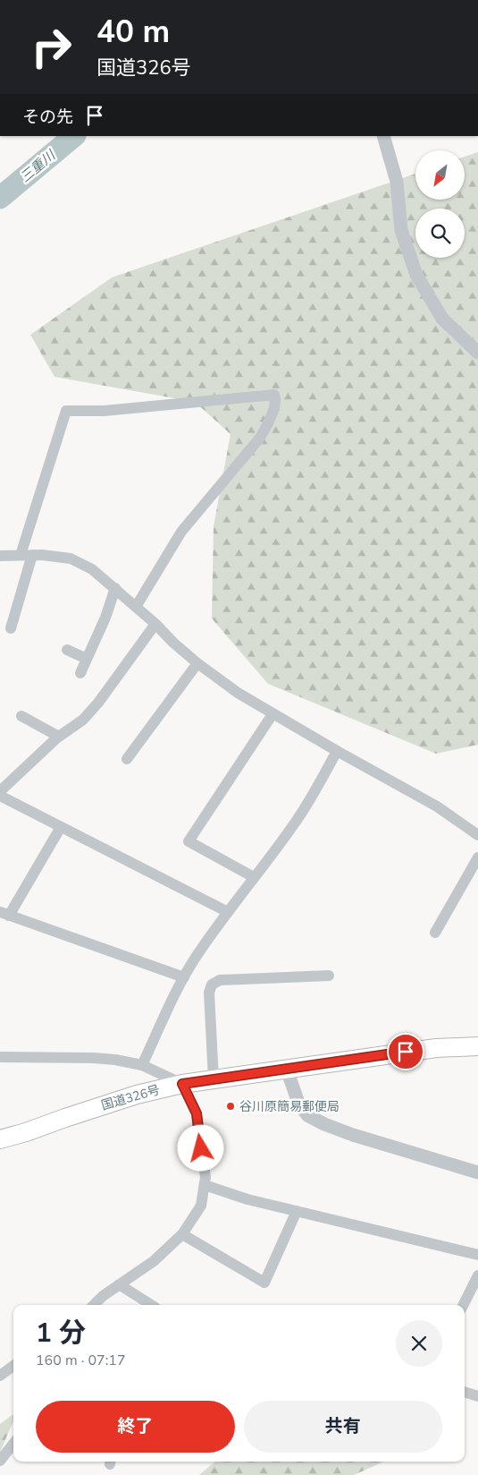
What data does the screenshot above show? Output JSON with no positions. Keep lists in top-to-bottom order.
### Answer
{
  "streets": {
    "highway": ["国道326号"]
  },
  "water": ["三重川"],
  "places": ["谷川原簡易郵便局"],
  "north": "bottom left",
  "page": {
    "turn": ["40 m", "国道326号"],
    "then": "その先",
    "heading": ["1 分", "160 m · 07:17"],
    "buttons": ["終了", "共有"]
  }
}
